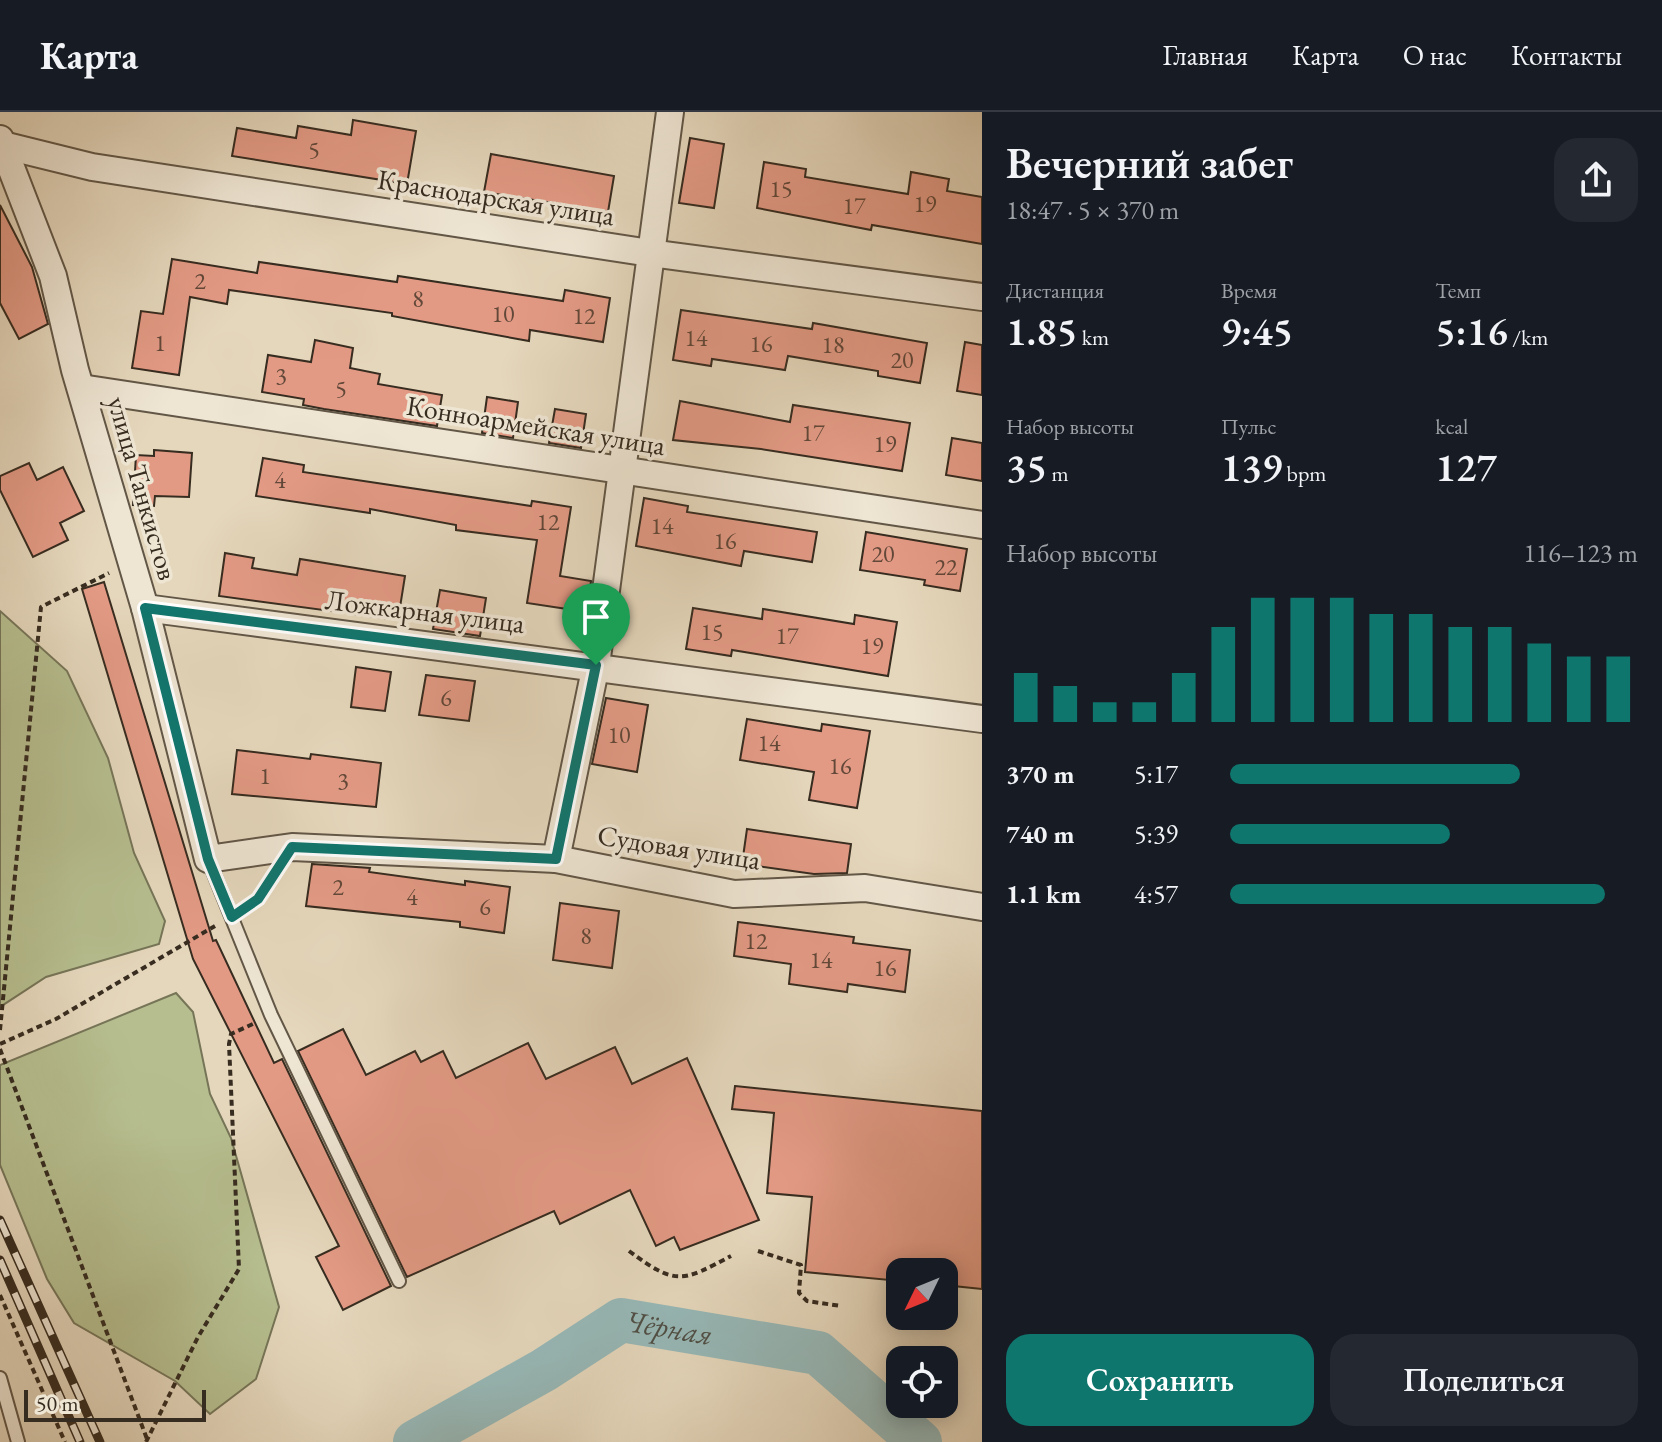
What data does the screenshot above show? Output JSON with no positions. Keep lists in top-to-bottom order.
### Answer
{
  "streets": {
    "street": [
      "Краснодарская улица",
      "Конноармейская улица",
      "улица Танкистов",
      "Ложкарная улица",
      "Судовая улица"
    ]
  },
  "crossings": [
    ["Краснодарская улица", "улица Танкистов"],
    ["Конноармейская улица", "улица Танкистов"],
    ["улица Танкистов", "Ложкарная улица"]
  ],
  "water": ["Чёрная"],
  "house_numbers": [
    "5",
    "15",
    "19",
    "17",
    "2",
    "8",
    "10",
    "12",
    "14",
    "1",
    "16",
    "18",
    "20",
    "3",
    "5",
    "17",
    "19",
    "4",
    "12",
    "14",
    "16",
    "20",
    "22",
    "15",
    "17",
    "19",
    "6",
    "10",
    "14",
    "16",
    "1",
    "3",
    "2",
    "4",
    "6",
    "8",
    "12",
    "14",
    "16"
  ],
  "scale_bar": "50 m",
  "north": "bottom left",
  "page": {
    "header": "Карта",
    "nav": [
      "Главная",
      "Карта",
      "О нас",
      "Контакты"
    ],
    "heading": ["Вечерний забег", "18:47 · 5 × 370 m"],
    "stats": [
      ["Дистанция", "1.85 km"],
      ["Время", "9:45"],
      ["Темп", "5:16 /km"],
      ["Набор высоты", "35 m"],
      ["Пульс", "139 bpm"],
      ["kcal", "127"]
    ],
    "chart": ["Набор высоты", "116–123 m"],
    "list": [
      {
        "name": "370 m",
        "note": "5:17"
      },
      {
        "name": "740 m",
        "note": "5:39"
      },
      {
        "name": "1.1 km",
        "note": "4:57"
      }
    ],
    "buttons": ["Сохранить", "Поделиться"],
    "scale": "50 m"
  }
}
